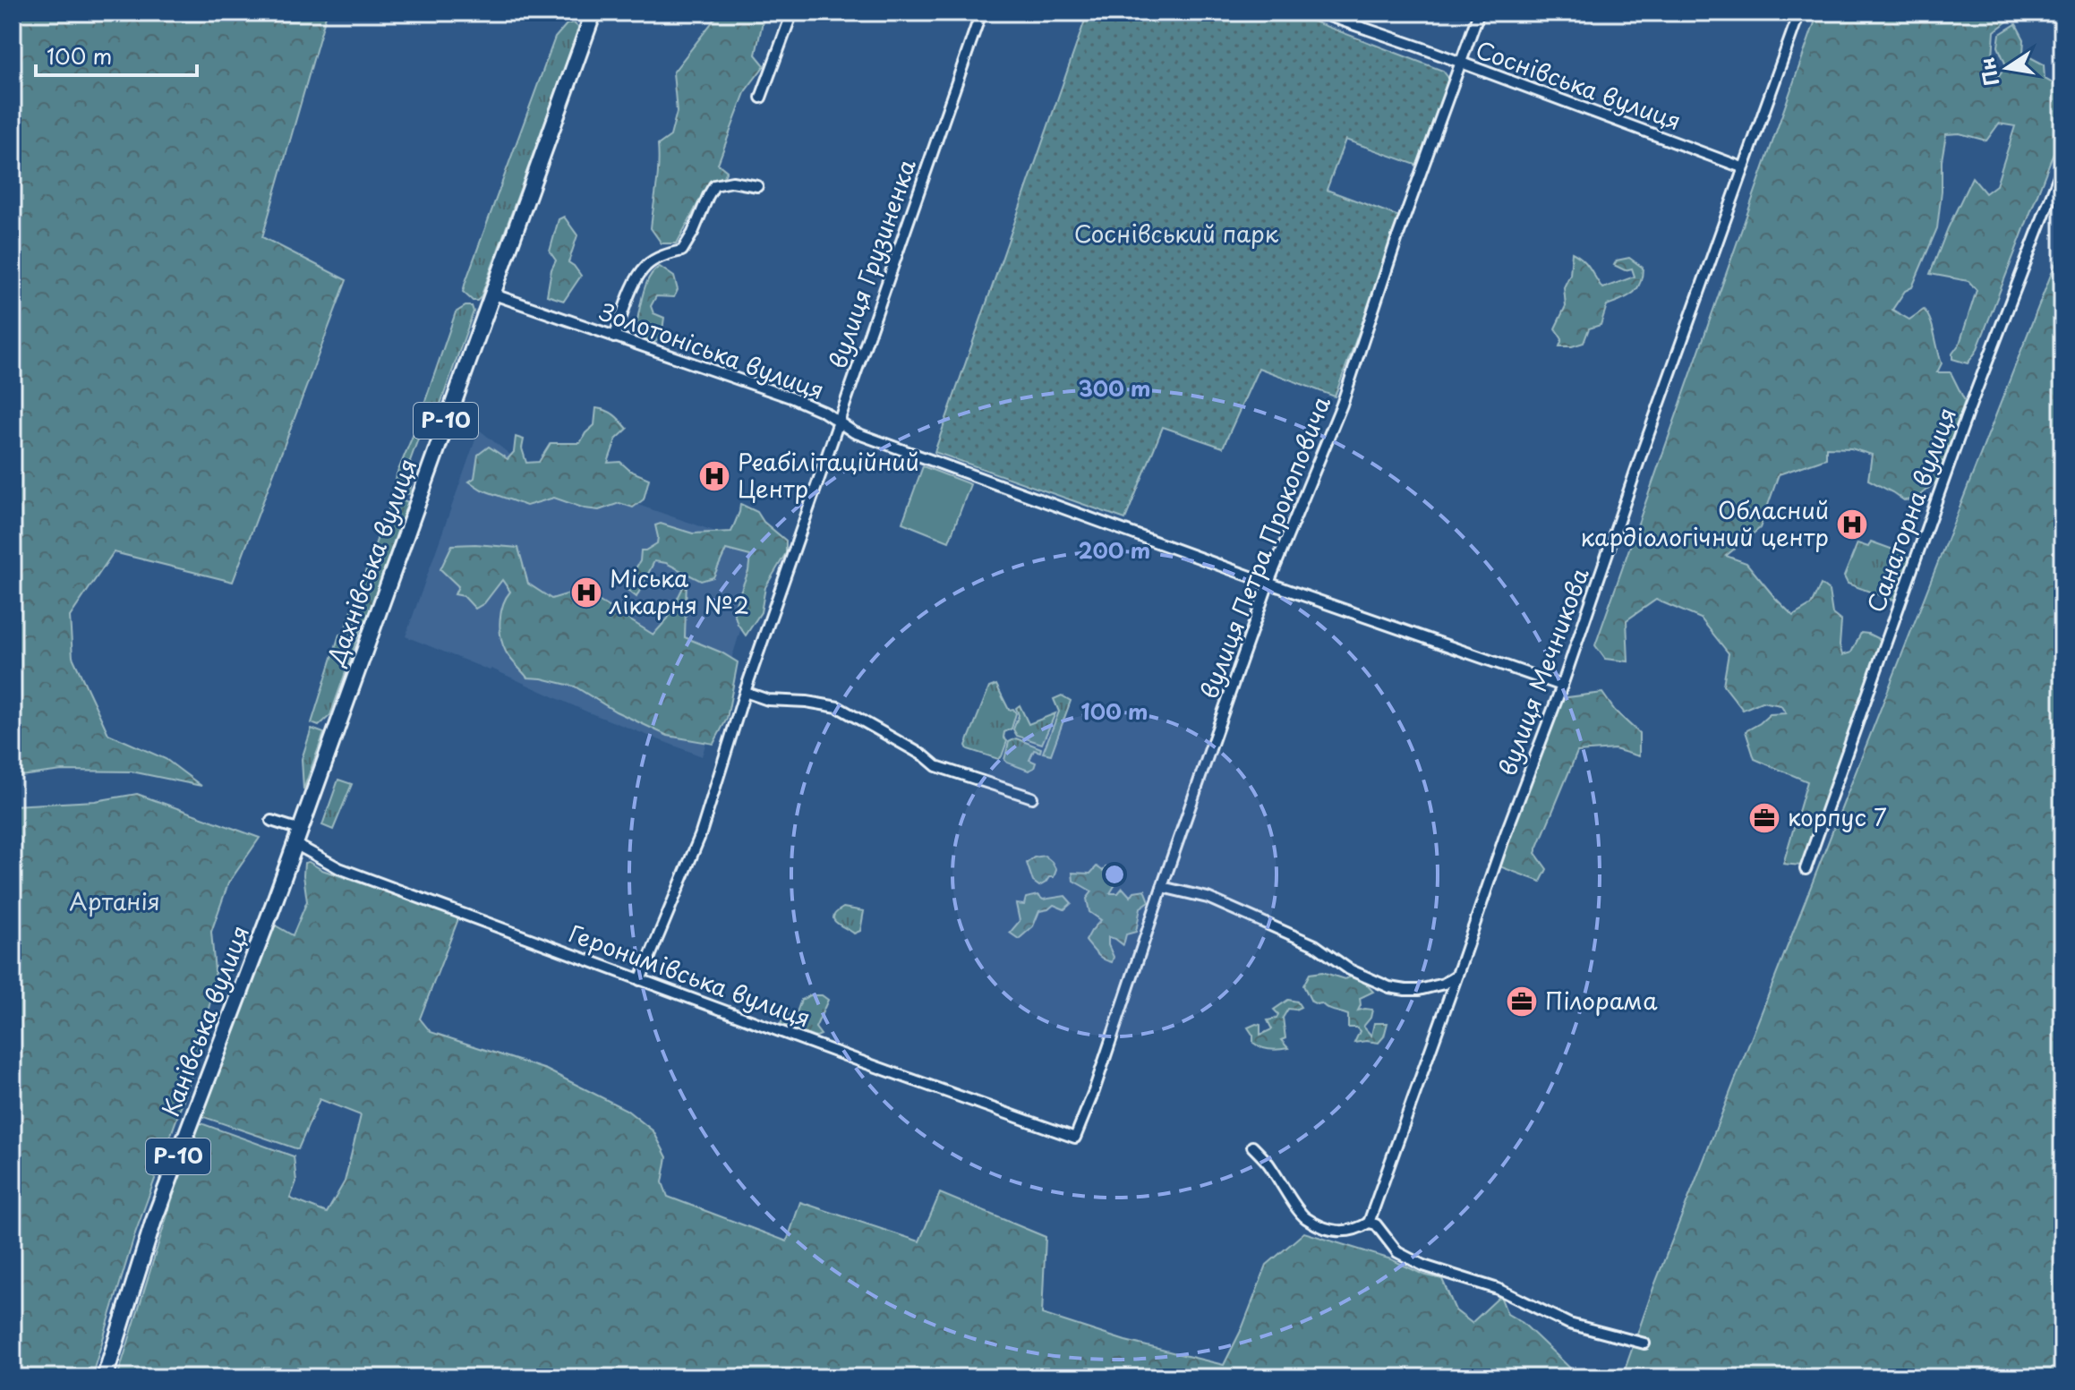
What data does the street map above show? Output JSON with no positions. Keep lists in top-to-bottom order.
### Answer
{
  "streets": {
    "main road": ["Р-10", "Дахнівська вулиця", "Канівська вулиця"],
    "street": [
      "Соснівська вулиця",
      "вулиця Грузиненка",
      "Золотоніська вулиця",
      "Санаторна вулиця",
      "вулиця Петра Прокоповича",
      "вулиця Мечникова",
      "Геронимівська вулиця"
    ]
  },
  "crossings": [
    ["Соснівська вулиця", "вулиця Петра Прокоповича"],
    ["Соснівська вулиця", "вулиця Мечникова"],
    ["вулиця Грузиненка", "Золотоніська вулиця"],
    ["вулиця Грузиненка", "Геронимівська вулиця"],
    ["Золотоніська вулиця", "вулиця Петра Прокоповича"],
    ["Золотоніська вулиця", "Дахнівська вулиця"],
    ["Золотоніська вулиця", "вулиця Мечникова"],
    ["вулиця Петра Прокоповича", "Геронимівська вулиця"],
    ["Дахнівська вулиця", "Геронимівська вулиця"],
    ["Дахнівська вулиця", "Канівська вулиця"],
    ["Геронимівська вулиця", "Канівська вулиця"]
  ],
  "parks": ["Соснівський парк", "Артанія"],
  "places": {
    "hospital": ["Реабілітаційний Центр", "Обласний кардіологічний центр", "Міська лікарня №2"],
    "office": ["корпус 7", "Пілорама"]
  },
  "scale_bar": "100 m",
  "north": "left",
  "rings": ["300 m", "200 m", "100 m"]
}
